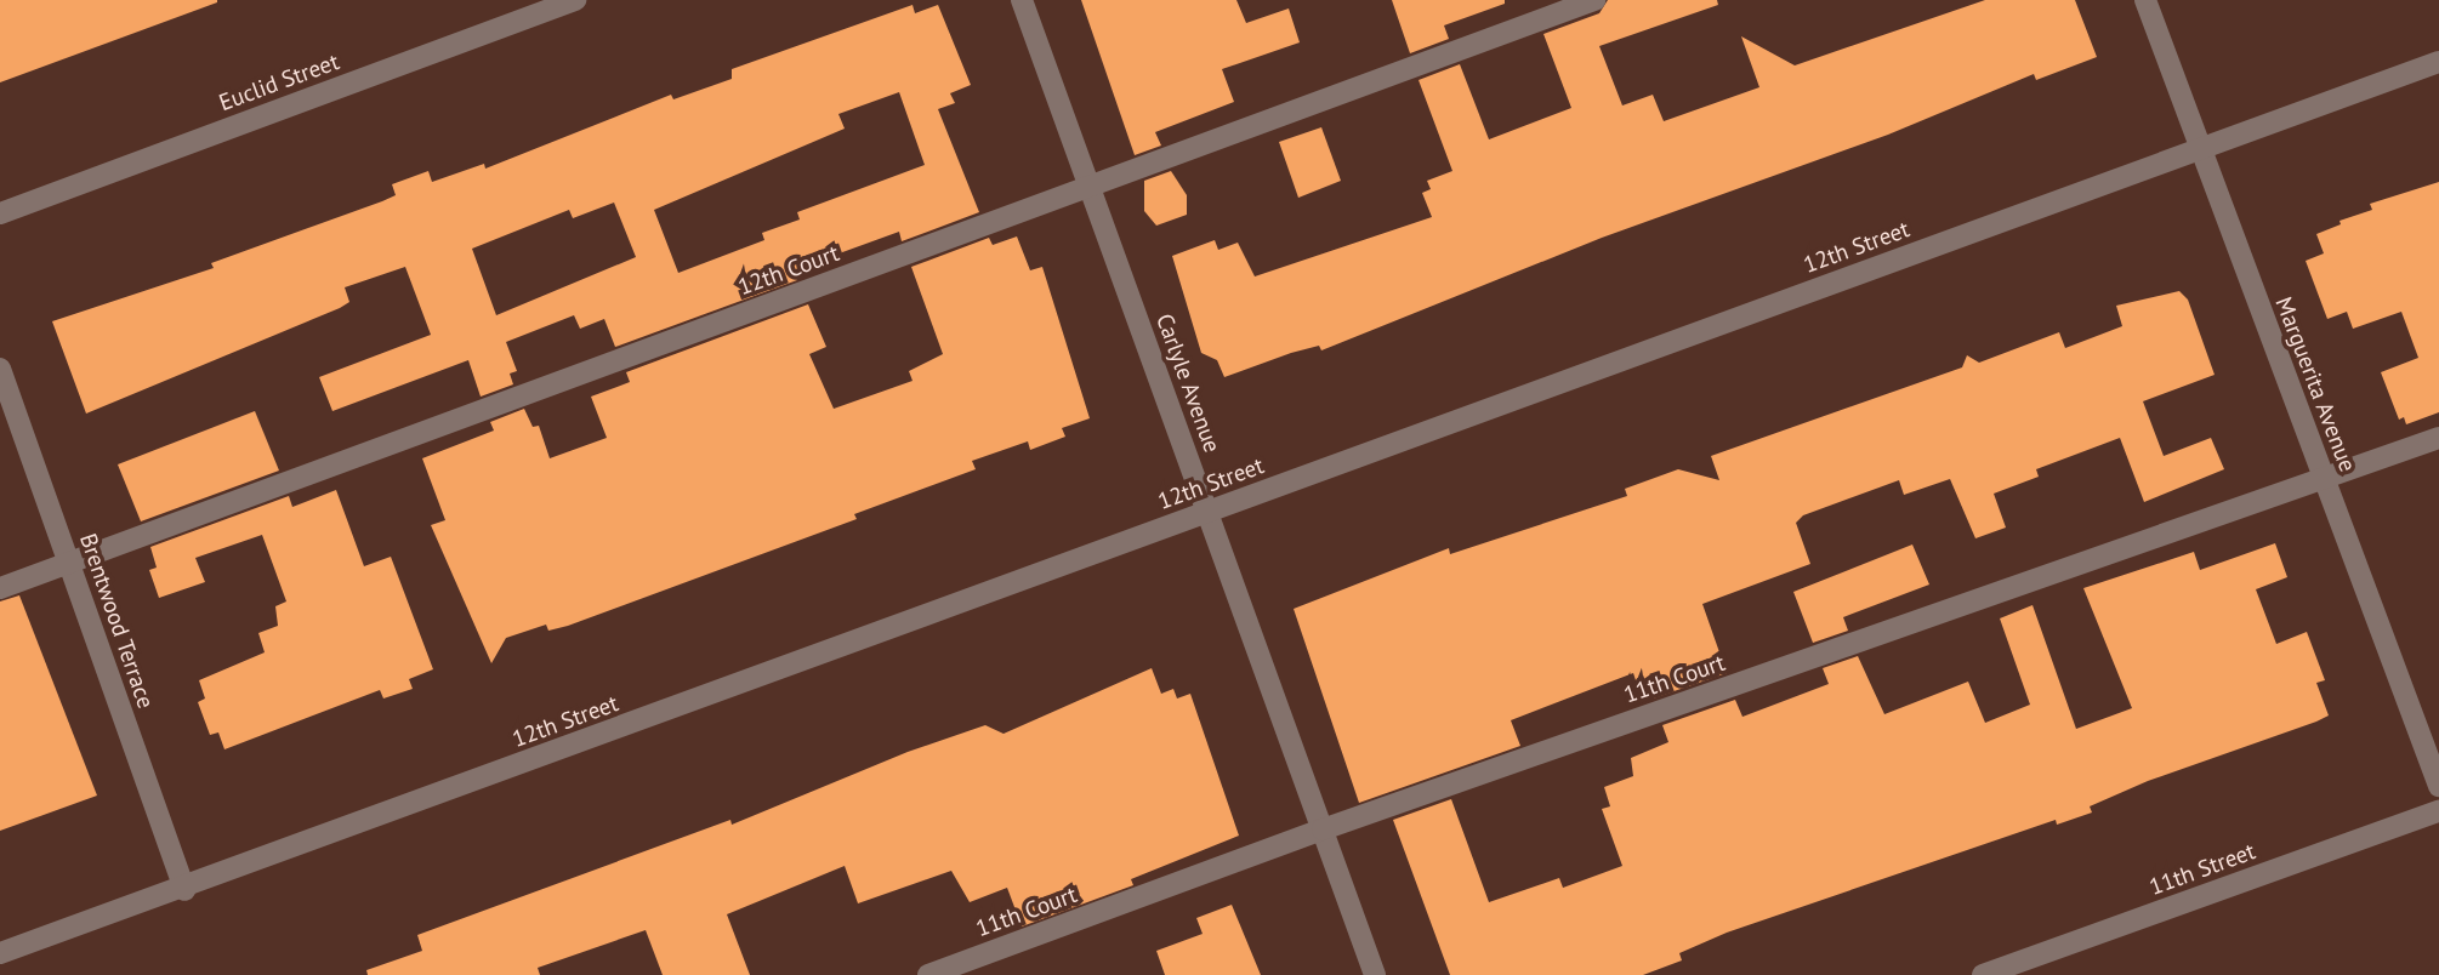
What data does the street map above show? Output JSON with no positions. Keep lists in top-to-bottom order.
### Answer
{
  "streets": {
    "street": [
      "Euclid Street",
      "12th Street",
      "12th Court",
      "Carlyle Avenue",
      "Marguerita Avenue",
      "Brentwood Terrace",
      "11th Court",
      "11th Street"
    ]
  },
  "crossings": [
    ["12th Street", "Carlyle Avenue"],
    ["12th Street", "Marguerita Avenue"],
    ["12th Street", "Brentwood Terrace"],
    ["12th Court", "Carlyle Avenue"],
    ["12th Court", "Brentwood Terrace"],
    ["Carlyle Avenue", "11th Court"],
    ["Marguerita Avenue", "11th Court"]
  ]
}
